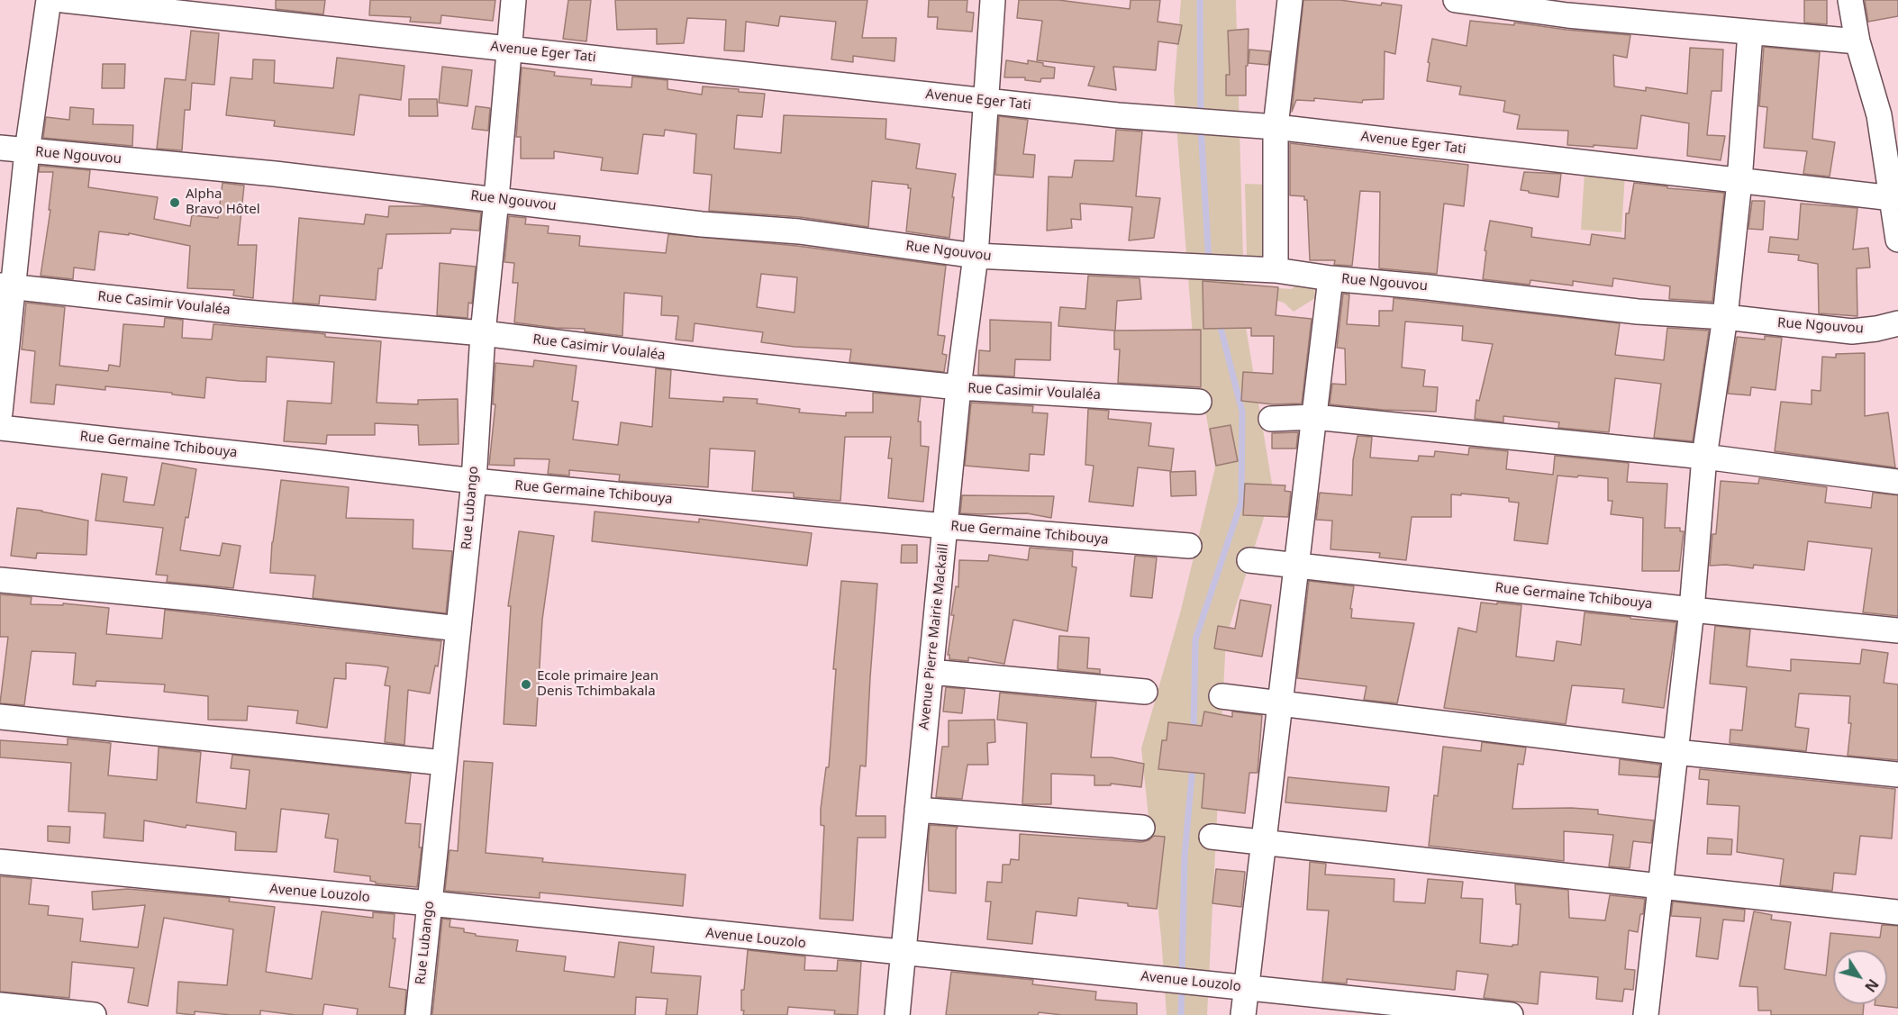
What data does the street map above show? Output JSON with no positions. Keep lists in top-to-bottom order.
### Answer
{
  "streets": {
    "street": [
      "Avenue Eger Tati",
      "Rue Ngouvou",
      "Rue Casimir Voulaléa",
      "Rue Germaine Tchibouya",
      "Rue Lubango",
      "Avenue Pierre Mairie Mackaill",
      "Avenue Louzolo"
    ]
  },
  "crossings": [
    ["Avenue Eger Tati", "Rue Lubango"],
    ["Avenue Eger Tati", "Avenue Pierre Mairie Mackaill"],
    ["Rue Ngouvou", "Rue Lubango"],
    ["Rue Ngouvou", "Avenue Pierre Mairie Mackaill"],
    ["Rue Casimir Voulaléa", "Rue Lubango"],
    ["Rue Casimir Voulaléa", "Avenue Pierre Mairie Mackaill"],
    ["Rue Germaine Tchibouya", "Rue Lubango"],
    ["Rue Germaine Tchibouya", "Avenue Pierre Mairie Mackaill"],
    ["Rue Lubango", "Avenue Louzolo"],
    ["Avenue Pierre Mairie Mackaill", "Avenue Louzolo"]
  ],
  "places": ["Alpha Bravo Hôtel", "Ecole primaire Jean Denis Tchimbakala"],
  "north": "bottom right"
}
